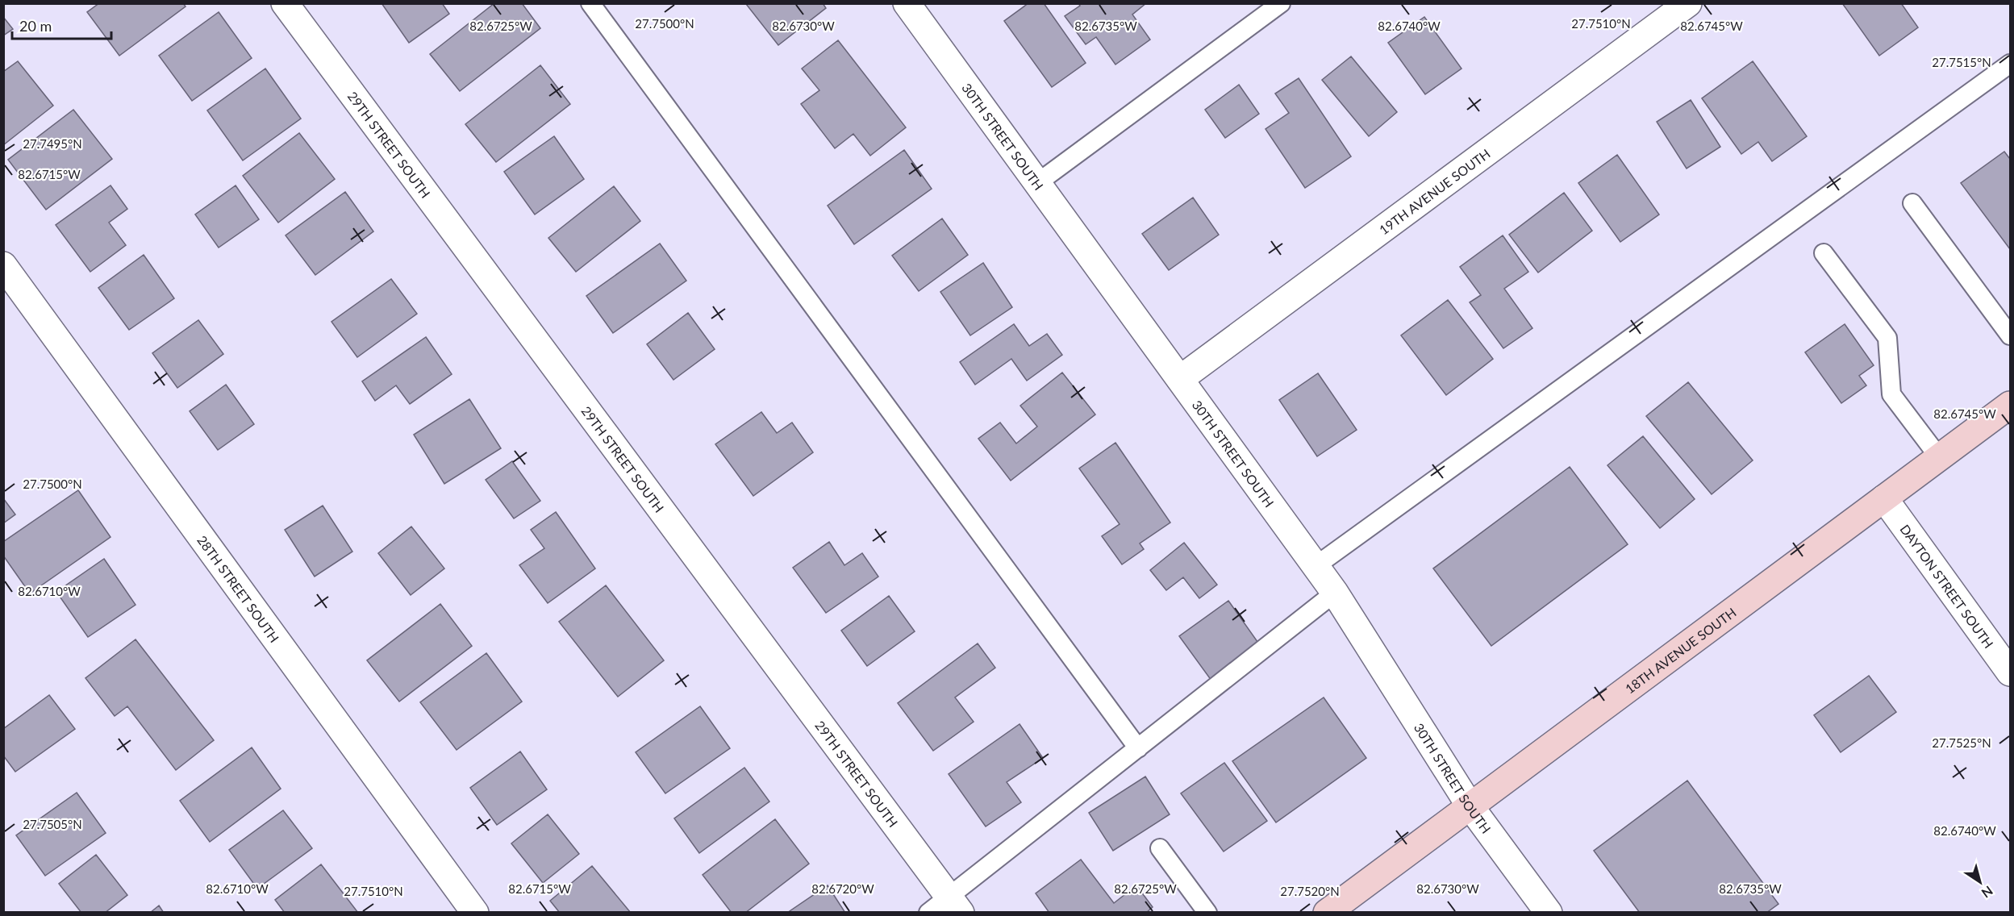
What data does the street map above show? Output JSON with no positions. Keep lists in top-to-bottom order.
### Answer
{
  "streets": {
    "street": [
      "30TH STREET SOUTH",
      "29TH STREET SOUTH",
      "19TH AVENUE SOUTH",
      "DAYTON STREET SOUTH",
      "28TH STREET SOUTH",
      "18TH AVENUE SOUTH"
    ]
  },
  "crossings": [
    ["30TH STREET SOUTH", "19TH AVENUE SOUTH"],
    ["30TH STREET SOUTH", "18TH AVENUE SOUTH"],
    ["DAYTON STREET SOUTH", "18TH AVENUE SOUTH"]
  ],
  "scale_bar": "20 m",
  "north": "bottom right",
  "coordinates": [
    "27.7500°N",
    "27.7510°N",
    "82.6725°W",
    "82.6730°W",
    "82.6735°W",
    "82.6740°W",
    "82.6745°W",
    "27.7515°N",
    "27.7495°N",
    "82.6715°W",
    "82.6710°W",
    "27.7525°N",
    "27.7505°N",
    "82.6720°W",
    "27.7520°N"
  ]
}
